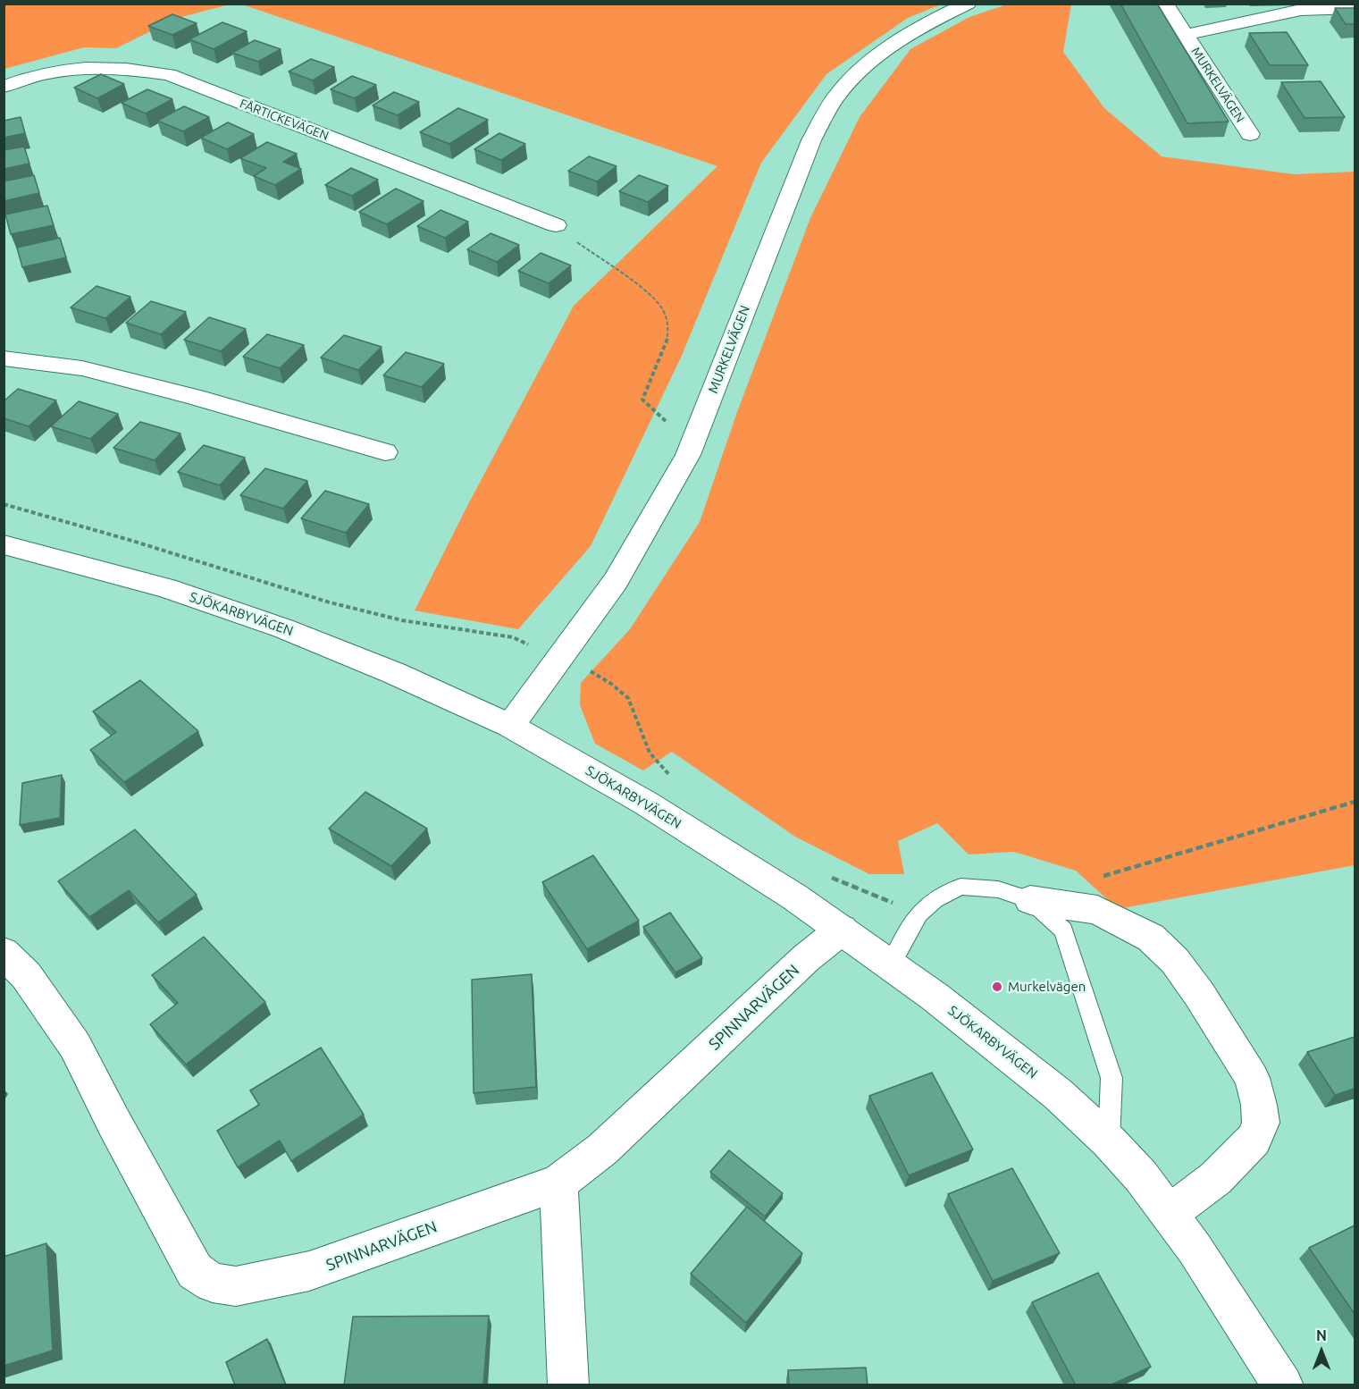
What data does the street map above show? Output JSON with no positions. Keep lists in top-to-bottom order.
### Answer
{
  "streets": {
    "street": [
      "MURKELVÄGEN",
      "FÅRTICKEVÄGEN",
      "SJÖKARBYVÄGEN",
      "SPINNARVÄGEN"
    ]
  },
  "crossings": [
    ["MURKELVÄGEN", "SJÖKARBYVÄGEN"],
    ["SJÖKARBYVÄGEN", "SPINNARVÄGEN"]
  ],
  "places": ["Murkelvägen"],
  "north": "top"
}
